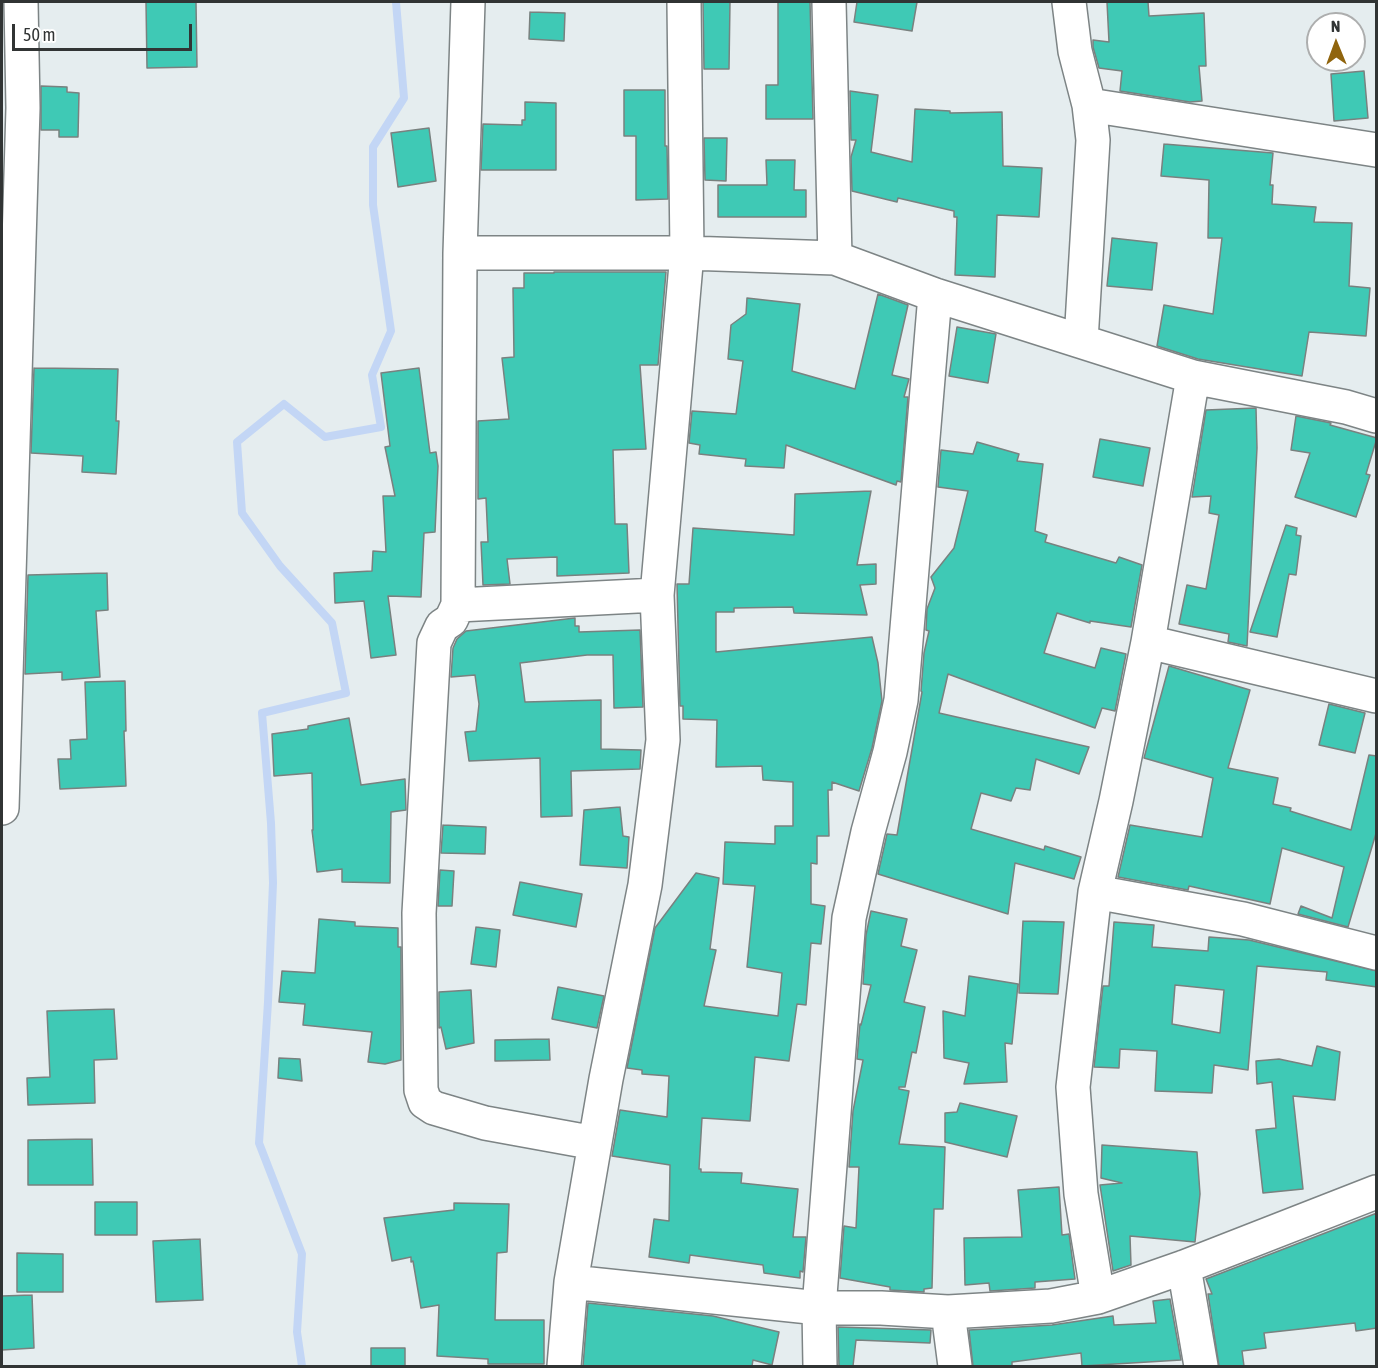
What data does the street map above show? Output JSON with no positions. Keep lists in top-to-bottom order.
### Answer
{
  "scale_bar": "50 m",
  "north": "top"
}
